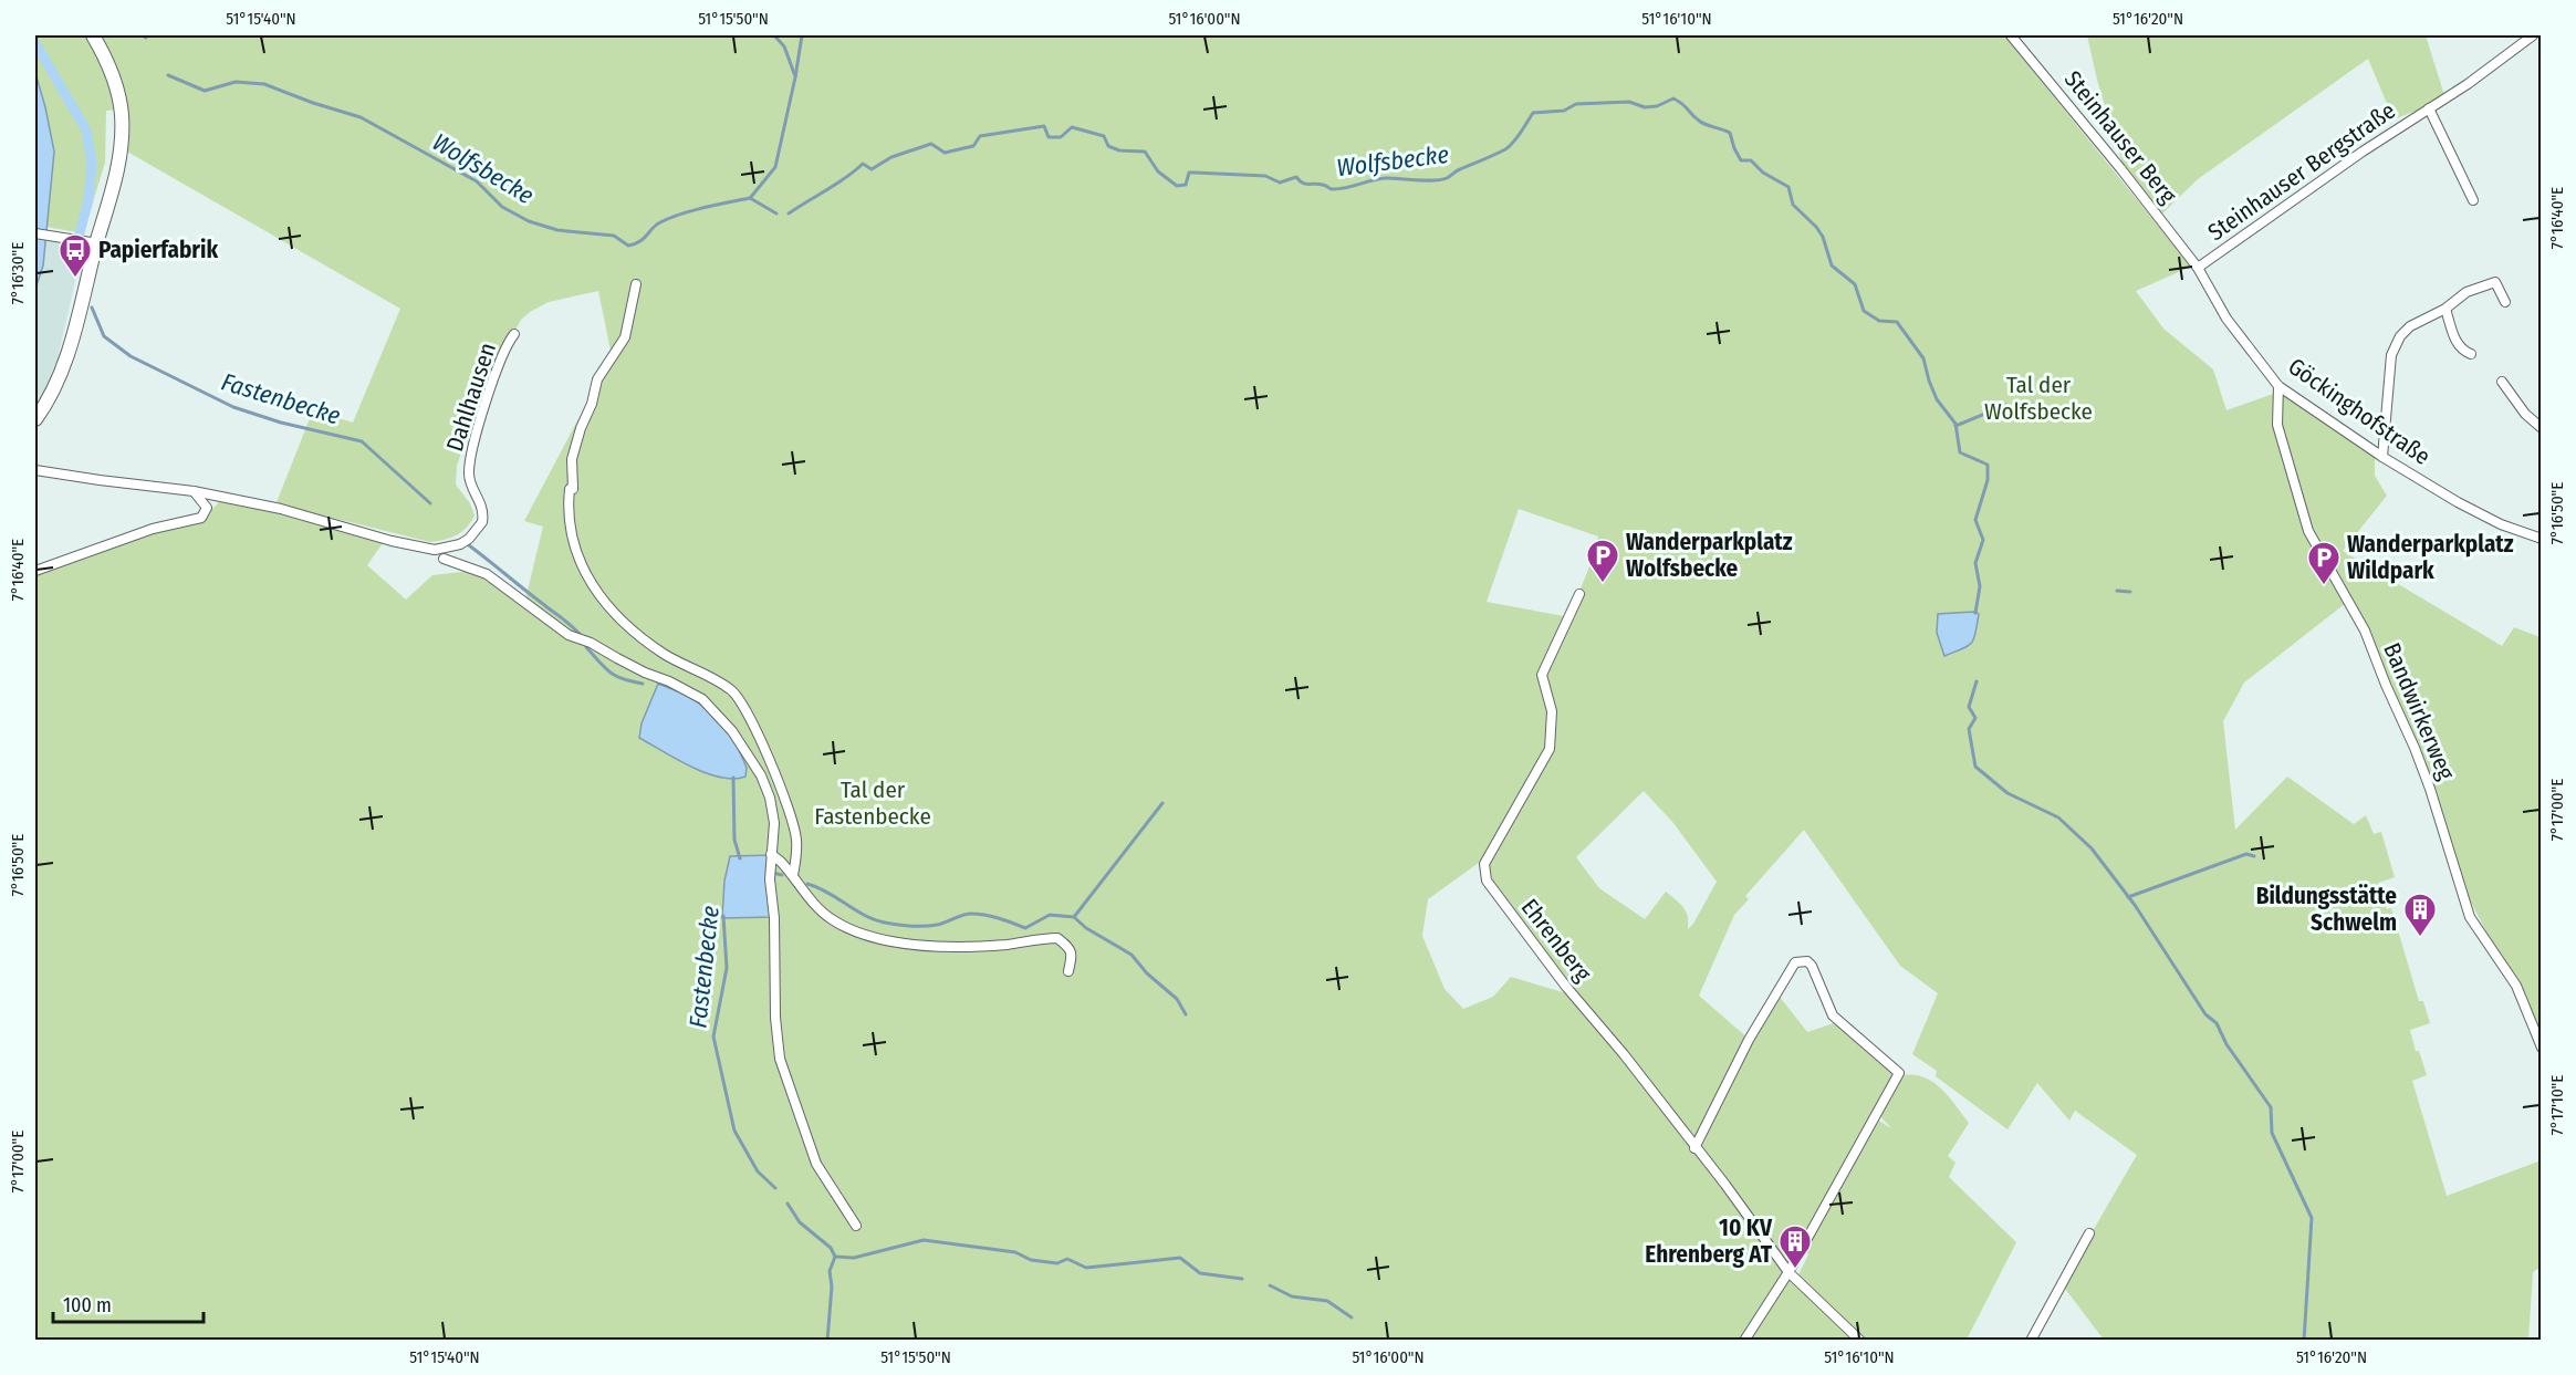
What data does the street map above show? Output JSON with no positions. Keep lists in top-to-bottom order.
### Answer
{
  "streets": {
    "street": [
      "Steinhauser Berg",
      "Steinhauser Bergstraße",
      "Dahlhausen",
      "Göckinghofstraße",
      "Bandwirkerweg",
      "Ehrenberg"
    ]
  },
  "crossings": [
    ["Steinhauser Berg", "Steinhauser Bergstraße"],
    ["Steinhauser Berg", "Göckinghofstraße"],
    ["Steinhauser Bergstraße", "Göckinghofstraße"],
    ["Göckinghofstraße", "Bandwirkerweg"]
  ],
  "water": ["Wolfsbecke", "Fastenbecke"],
  "parks": ["Tal der Wolfsbecke", "Tal der Fastenbecke"],
  "places": {
    "bus stop": ["Papierfabrik"],
    "parking": ["Wanderparkplatz Wolfsbecke", "Wanderparkplatz Wildpark"],
    "building": ["Bildungsstätte Schwelm", "10 KV Ehrenberg AT"]
  },
  "scale_bar": "100 m",
  "coordinates": [
    "51°15'40\"N",
    "51°15'50\"N",
    "51°16'00\"N",
    "51°16'10\"N",
    "51°16'20\"N",
    "7°16'40\"E",
    "7°16'30\"E",
    "7°16'50\"E",
    "7°17'00\"E",
    "7°17'10\"E"
  ]
}
